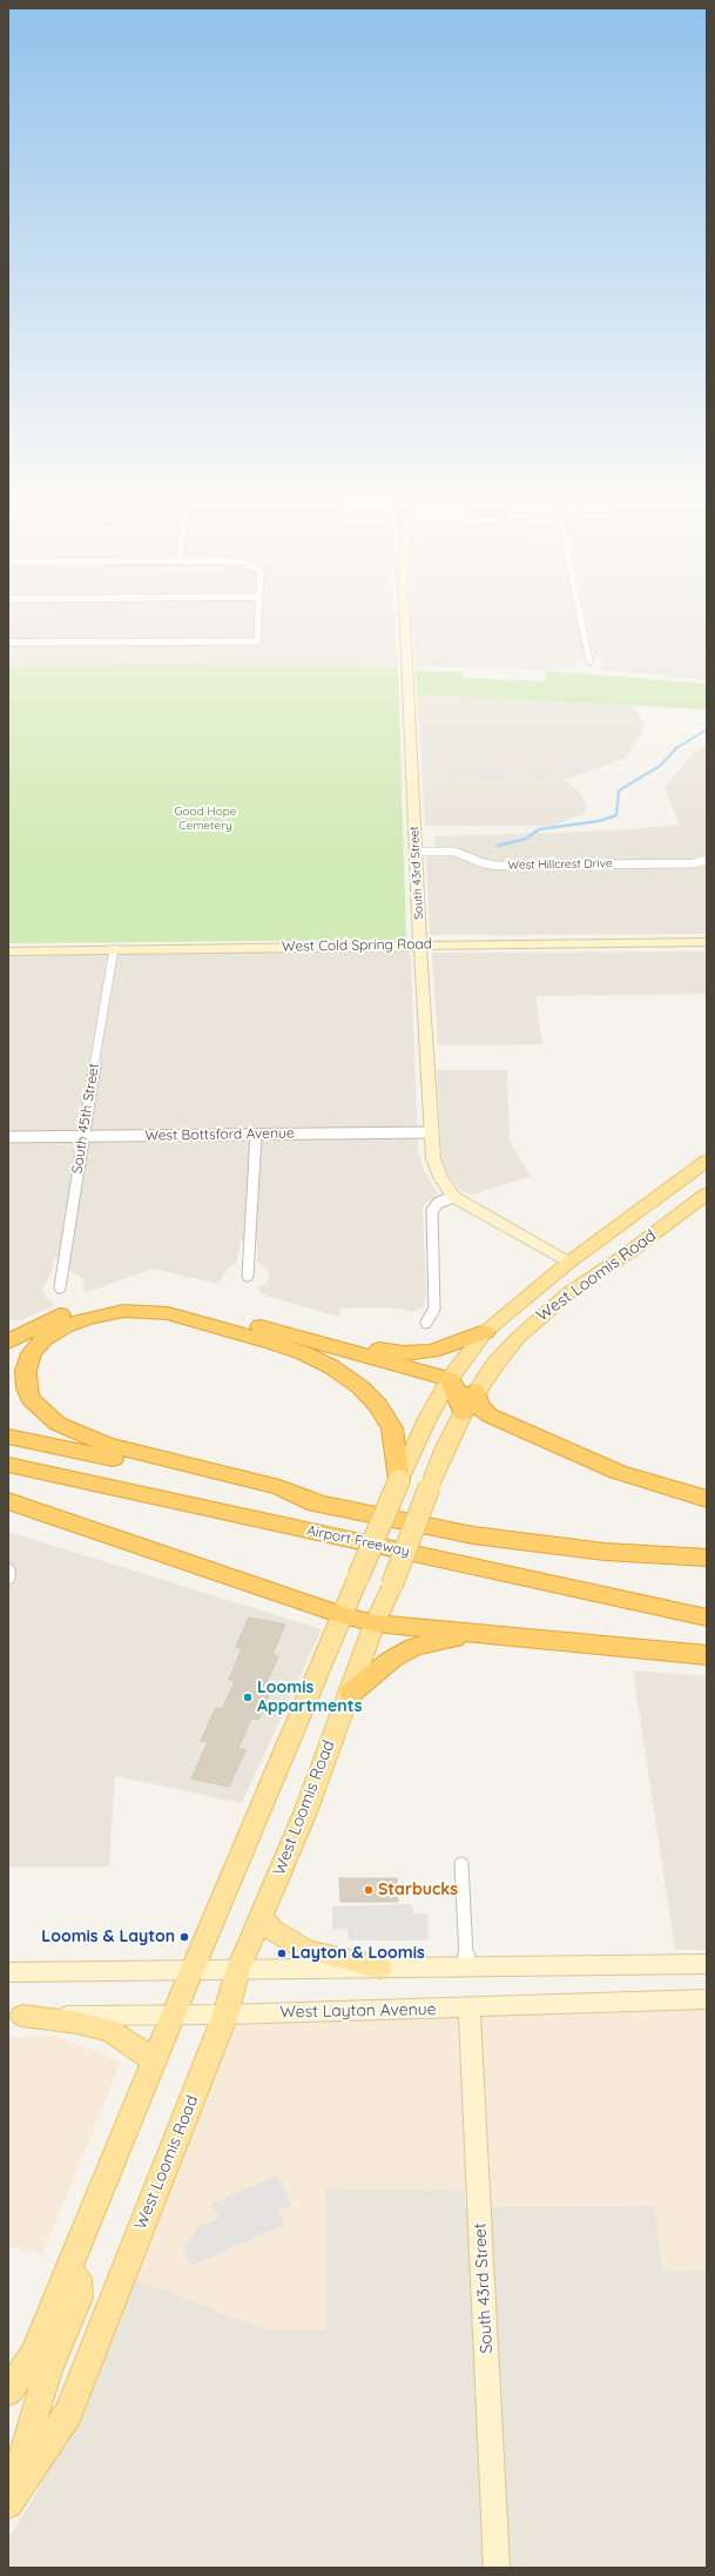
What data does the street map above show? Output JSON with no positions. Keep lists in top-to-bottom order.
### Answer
{
  "streets": {
    "highway": ["Airport Freeway"],
    "main road": [
      "South 43rd Street",
      "West Cold Spring Road",
      "West Loomis Road",
      "West Layton Avenue"
    ],
    "street": ["West Hillcrest Drive", "South 45th Street", "West Bottsford Avenue"]
  },
  "crossings": [
    ["West Hillcrest Drive", "South 43rd Street"],
    ["South 43rd Street", "West Cold Spring Road"],
    ["South 43rd Street", "West Bottsford Avenue"],
    ["South 43rd Street", "West Loomis Road"],
    ["South 43rd Street", "West Layton Avenue"],
    ["West Cold Spring Road", "South 45th Street"],
    ["South 45th Street", "West Bottsford Avenue"],
    ["West Loomis Road", "West Layton Avenue"]
  ],
  "parks": ["Good Hope Cemetery"],
  "places": [
    "Loomis Appartments",
    "Starbucks",
    "Loomis & Layton",
    "Layton & Loomis"
  ]
}
